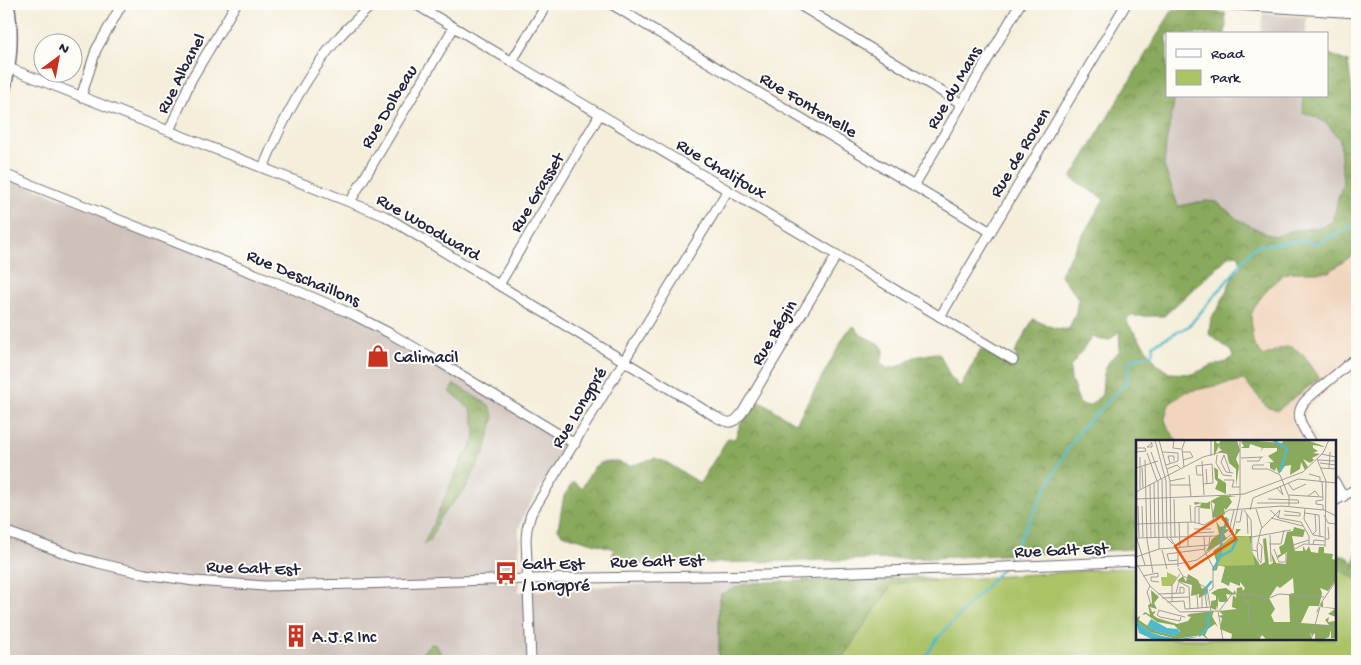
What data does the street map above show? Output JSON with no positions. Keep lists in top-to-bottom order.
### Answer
{
  "streets": {
    "street": [
      "Rue Albanel",
      "Rue du Mans",
      "Rue Fontenelle",
      "Rue Dolbeau",
      "Rue de Rouen",
      "Rue Chalifoux",
      "Rue Grasset",
      "Rue Woodward",
      "Rue Deschaillons",
      "Rue Bégin",
      "Rue Longpré",
      "Rue Galt Est"
    ]
  },
  "crossings": [
    ["Rue Albanel", "Rue Woodward"],
    ["Rue du Mans", "Rue Fontenelle"],
    ["Rue Fontenelle", "Rue de Rouen"],
    ["Rue Dolbeau", "Rue Chalifoux"],
    ["Rue Dolbeau", "Rue Woodward"],
    ["Rue de Rouen", "Rue Chalifoux"],
    ["Rue Chalifoux", "Rue Grasset"],
    ["Rue Chalifoux", "Rue Bégin"],
    ["Rue Chalifoux", "Rue Longpré"],
    ["Rue Grasset", "Rue Woodward"],
    ["Rue Woodward", "Rue Bégin"],
    ["Rue Woodward", "Rue Longpré"],
    ["Rue Deschaillons", "Rue Longpré"],
    ["Rue Longpré", "Rue Galt Est"]
  ],
  "places": {
    "shop": ["Calimacil"],
    "bus stop": ["Galt Est / Longpré"],
    "building": ["A.J.R Inc"]
  },
  "legend": ["Road", "Park"],
  "north": "top right"
}
